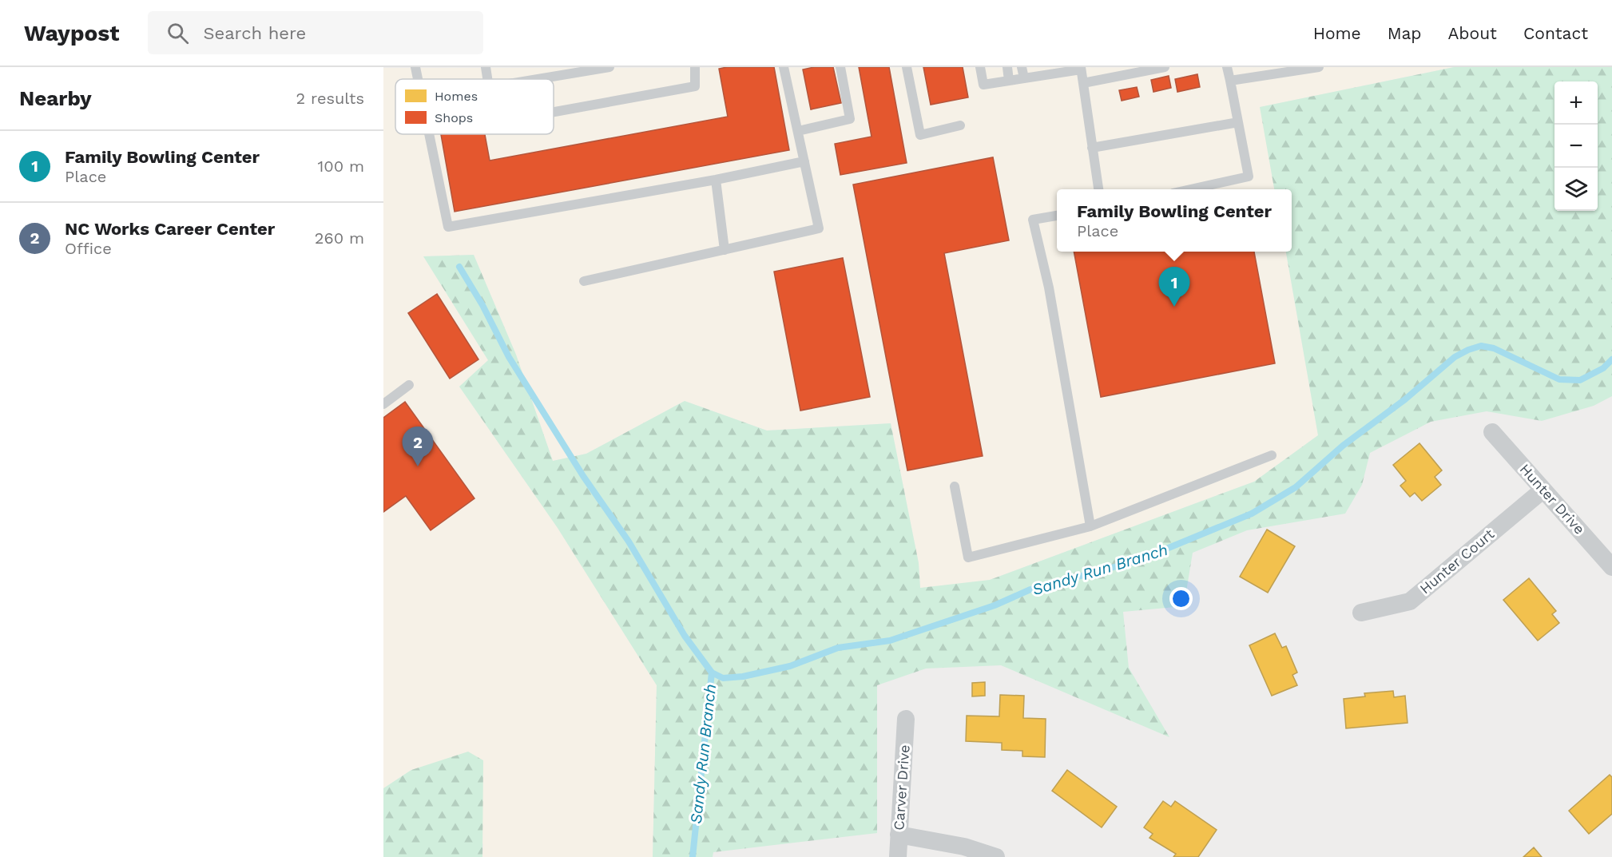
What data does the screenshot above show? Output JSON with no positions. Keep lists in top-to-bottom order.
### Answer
{
  "streets": {
    "street": ["Hunter Drive", "Hunter Court", "Carver Drive"]
  },
  "crossings": [
    ["Hunter Drive", "Hunter Court"]
  ],
  "water": ["Sandy Run Branch"],
  "legend": ["Homes", "Shops"],
  "page": {
    "header": "Waypost",
    "search": "Search here",
    "nav": [
      "Home",
      "Map",
      "About",
      "Contact"
    ],
    "heading": ["Nearby", "2 results"],
    "map_buttons": ["+", "−"],
    "list": [
      {
        "mark": "1",
        "name": "Family Bowling Center",
        "note": "Place",
        "value": "100 m"
      },
      {
        "mark": "2",
        "name": "NC Works Career Center",
        "note": "Office",
        "value": "260 m"
      }
    ],
    "popup": ["Family Bowling Center", "Place"],
    "pins": ["1", "2"]
  }
}
